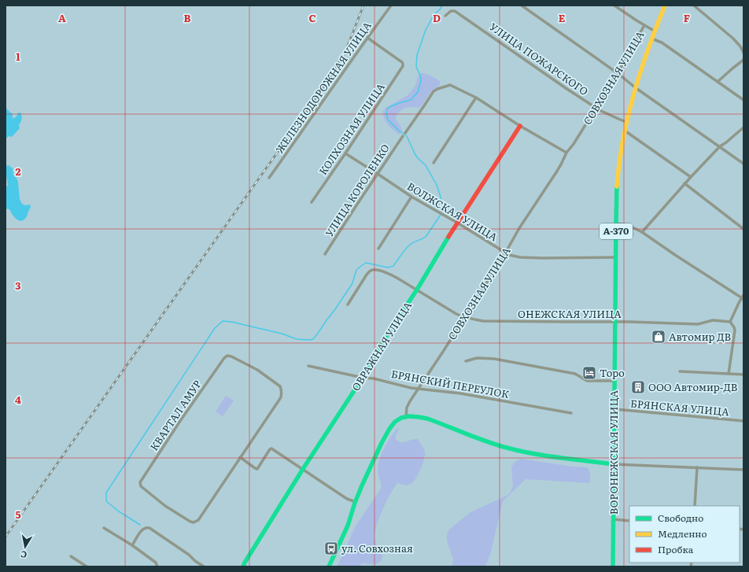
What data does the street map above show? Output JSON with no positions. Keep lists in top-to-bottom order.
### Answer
{
  "streets": {
    "main road": ["А-370", "ОВРАЖНАЯ УЛИЦА", "ВОРОНЕЖСКАЯ УЛИЦА"],
    "street": [
      "УЛИЦА ПОЖАРСКОГО",
      "СОВХОЗНАЯ УЛИЦА",
      "ЖЕЛЕЗНОДОРОЖНАЯ УЛИЦА",
      "КОЛХОЗНАЯ УЛИЦА",
      "УЛИЦА КОРОЛЕНКО",
      "ВОЛЖСКАЯ УЛИЦА",
      "ОНЕЖСКАЯ УЛИЦА",
      "БРЯНСКИЙ ПЕРЕУЛОК",
      "БРЯНСКАЯ УЛИЦА",
      "КВАРТАЛ АМУР"
    ]
  },
  "crossings": [
    ["УЛИЦА ПОЖАРСКОГО", "СОВХОЗНАЯ УЛИЦА"],
    ["УЛИЦА ПОЖАРСКОГО", "ВОРОНЕЖСКАЯ УЛИЦА"],
    ["СОВХОЗНАЯ УЛИЦА", "ВОЛЖСКАЯ УЛИЦА"],
    ["СОВХОЗНАЯ УЛИЦА", "ОНЕЖСКАЯ УЛИЦА"],
    ["СОВХОЗНАЯ УЛИЦА", "БРЯНСКИЙ ПЕРЕУЛОК"],
    ["ЖЕЛЕЗНОДОРОЖНАЯ УЛИЦА", "КОЛХОЗНАЯ УЛИЦА"],
    ["КОЛХОЗНАЯ УЛИЦА", "ВОЛЖСКАЯ УЛИЦА"],
    ["УЛИЦА КОРОЛЕНКО", "ВОЛЖСКАЯ УЛИЦА"],
    ["ВОЛЖСКАЯ УЛИЦА", "ОВРАЖНАЯ УЛИЦА"],
    ["ВОЛЖСКАЯ УЛИЦА", "ВОРОНЕЖСКАЯ УЛИЦА"],
    ["ОНЕЖСКАЯ УЛИЦА", "ОВРАЖНАЯ УЛИЦА"],
    ["ОНЕЖСКАЯ УЛИЦА", "ВОРОНЕЖСКАЯ УЛИЦА"],
    ["ОВРАЖНАЯ УЛИЦА", "БРЯНСКИЙ ПЕРЕУЛОК"],
    ["БРЯНСКАЯ УЛИЦА", "ВОРОНЕЖСКАЯ УЛИЦА"]
  ],
  "places": {
    "shop": ["Автомир ДВ"],
    "hotel": ["Торо"],
    "building": ["ООО Автомир-ДВ"],
    "bus stop": ["ул. Совхозная"]
  },
  "legend": ["Свободно", "Медленно", "Пробка"],
  "north": "bottom",
  "grid": {
    "columns": [
      "A",
      "B",
      "C",
      "D",
      "E",
      "F"
    ],
    "rows": [
      "1",
      "2",
      "3",
      "4",
      "5"
    ]
  }
}
